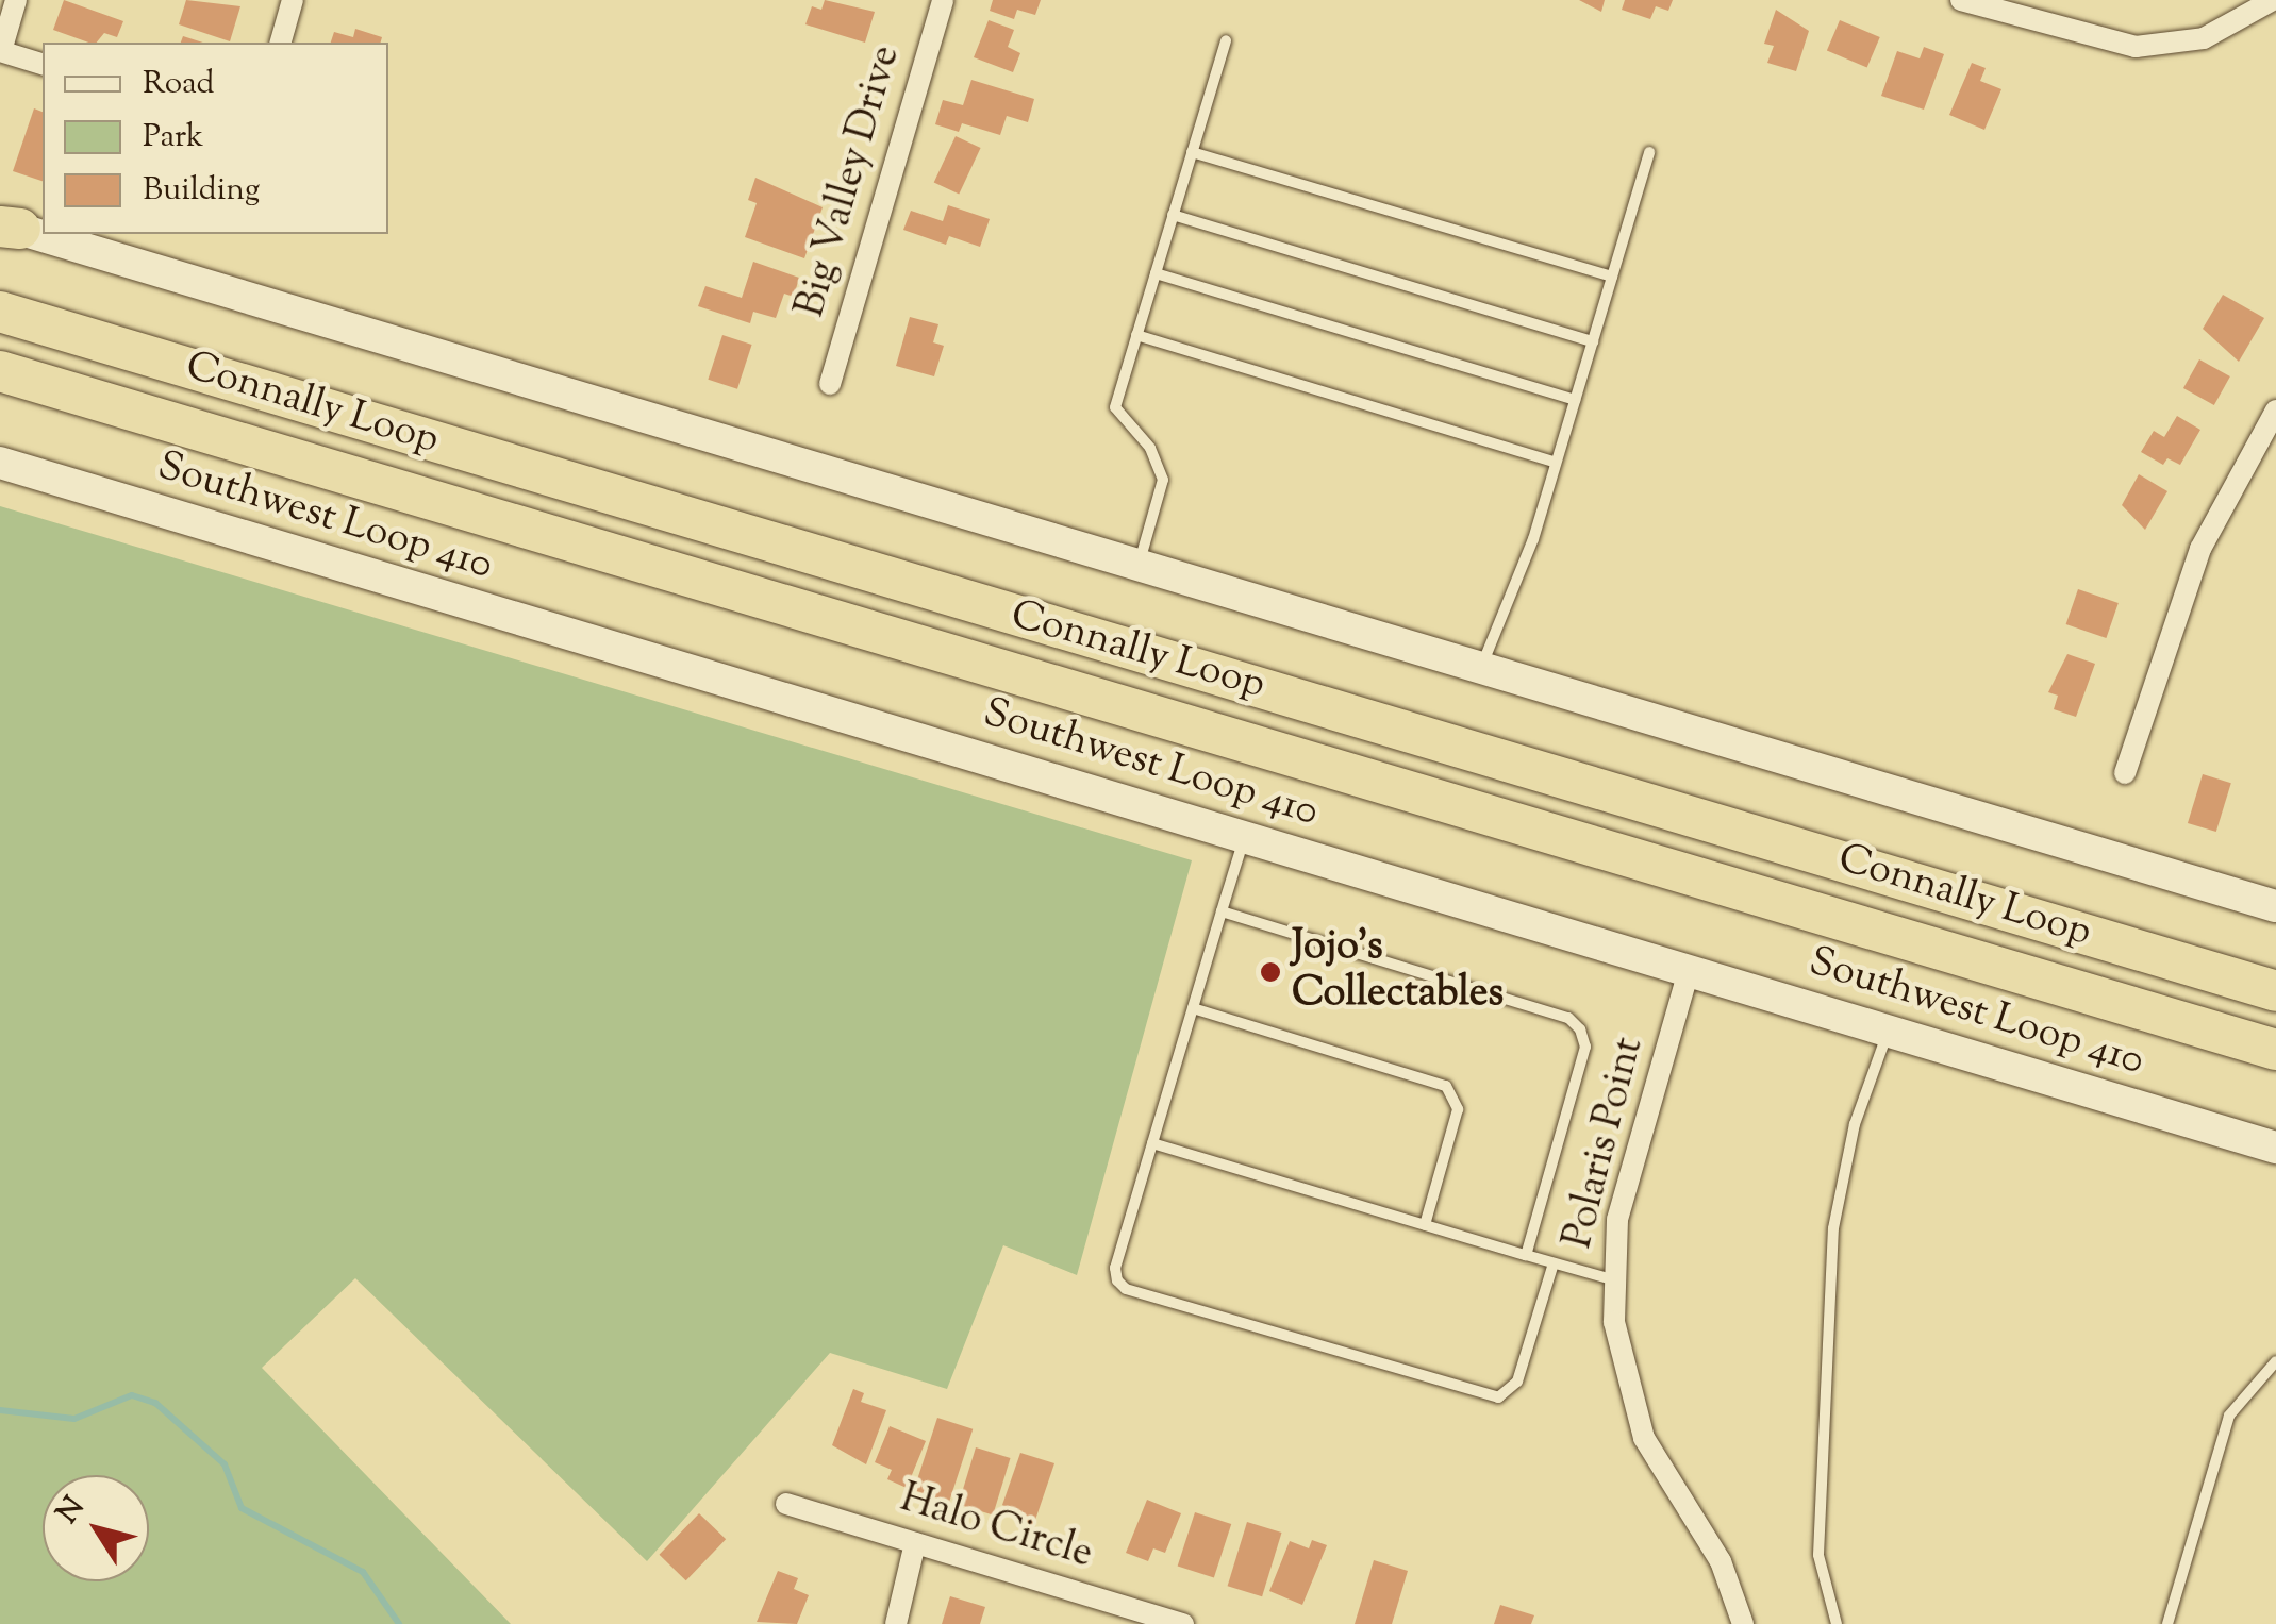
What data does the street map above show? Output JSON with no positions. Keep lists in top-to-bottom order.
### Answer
{
  "streets": {
    "highway": ["Connally Loop"],
    "main road": ["Southwest Loop 410"],
    "street": ["Big Valley Drive", "Polaris Point", "Halo Circle"]
  },
  "crossings": [
    ["Southwest Loop 410", "Polaris Point"]
  ],
  "places": ["Jojo's Collectables"],
  "legend": ["Road", "Park", "Building"],
  "north": "top left"
}
